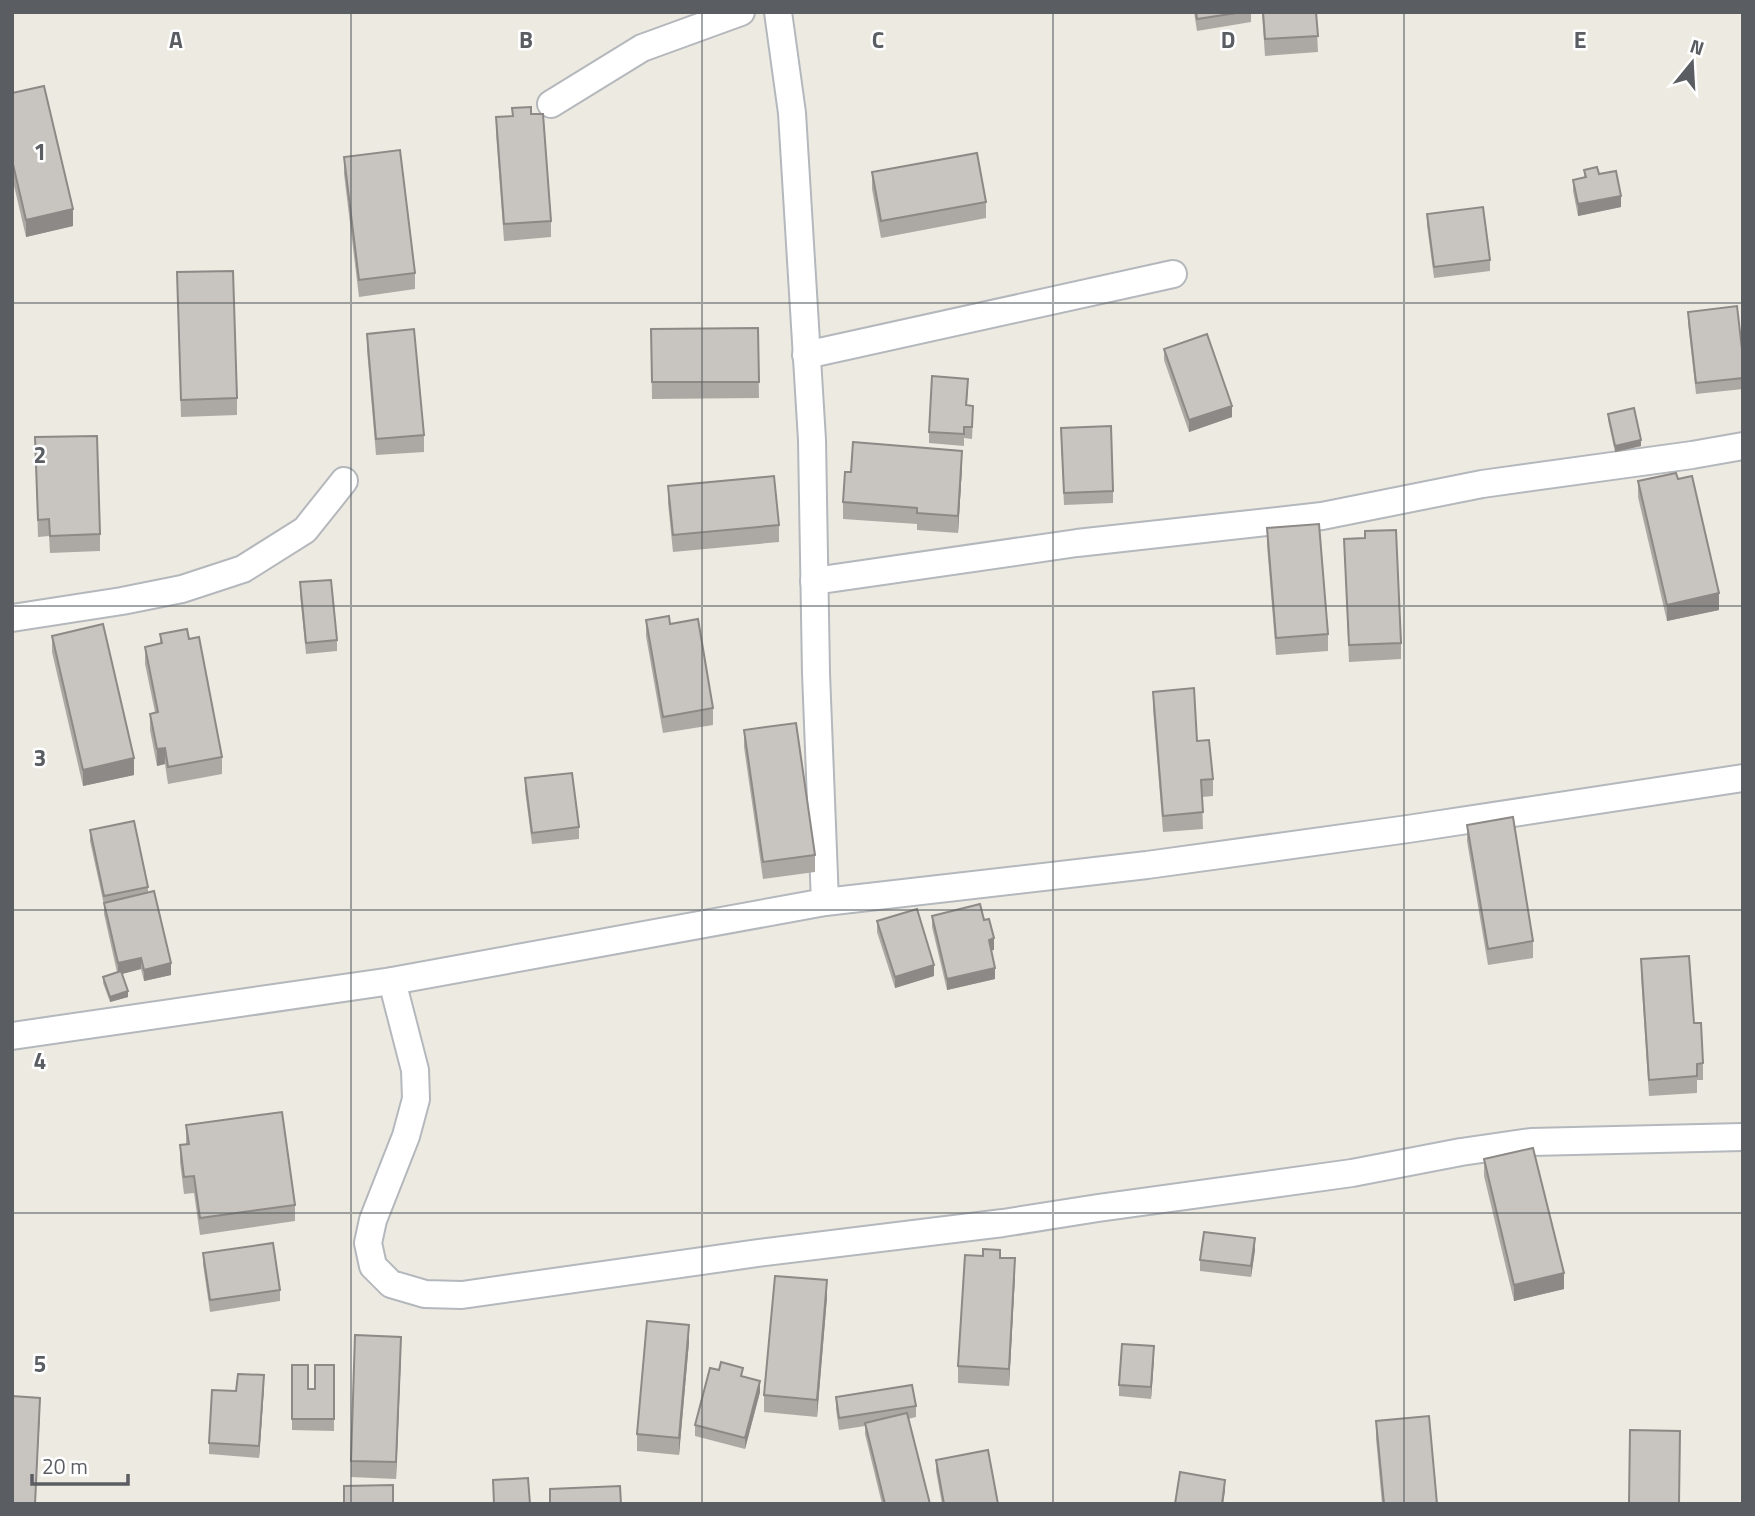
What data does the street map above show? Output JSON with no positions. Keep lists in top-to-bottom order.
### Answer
{
  "scale_bar": "20 m",
  "north": "top",
  "grid": {
    "columns": [
      "A",
      "B",
      "C",
      "D",
      "E"
    ],
    "rows": [
      "1",
      "2",
      "3",
      "4",
      "5"
    ]
  }
}
